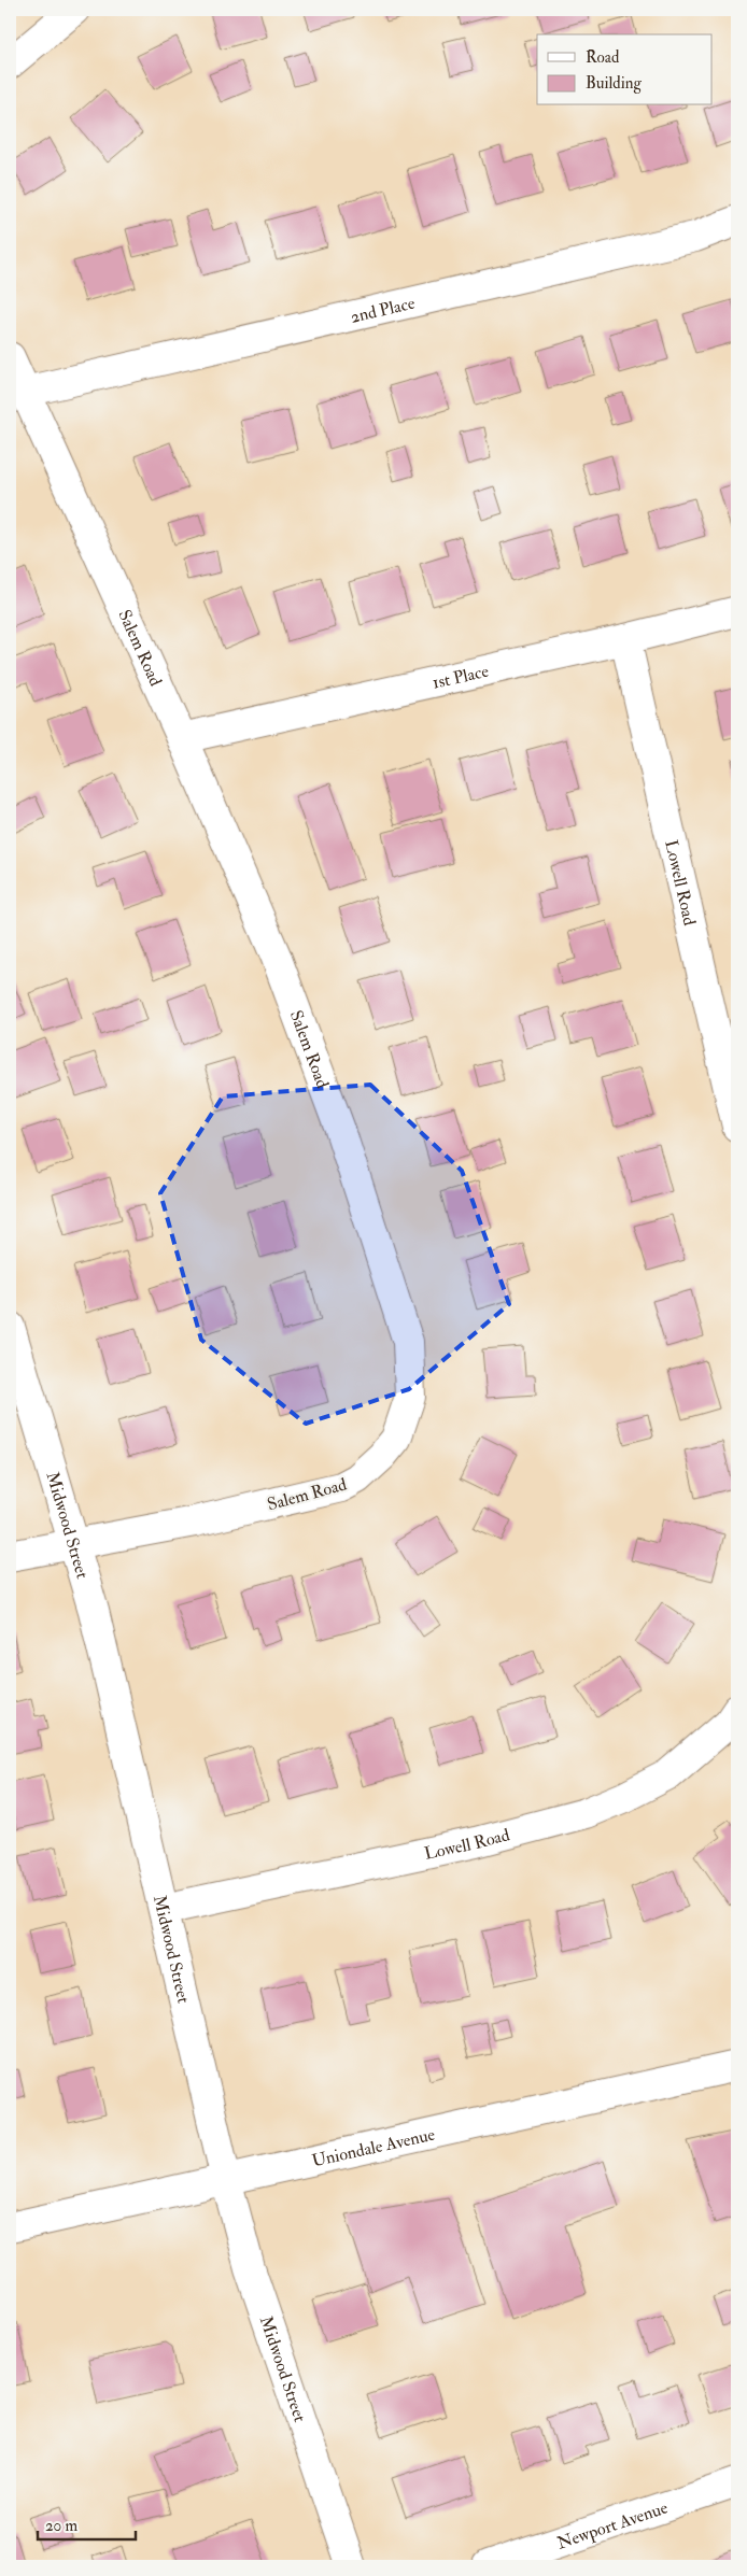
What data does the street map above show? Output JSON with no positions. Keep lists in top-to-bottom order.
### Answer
{
  "streets": {
    "street": [
      "2nd Place",
      "Salem Road",
      "1st Place",
      "Lowell Road",
      "Midwood Street",
      "Uniondale Avenue",
      "Newport Avenue"
    ]
  },
  "crossings": [
    ["2nd Place", "Salem Road"],
    ["Salem Road", "1st Place"],
    ["Salem Road", "Midwood Street"],
    ["1st Place", "Lowell Road"],
    ["Lowell Road", "Midwood Street"],
    ["Midwood Street", "Uniondale Avenue"]
  ],
  "legend": ["Road", "Building"],
  "scale_bar": "20 m"
}
